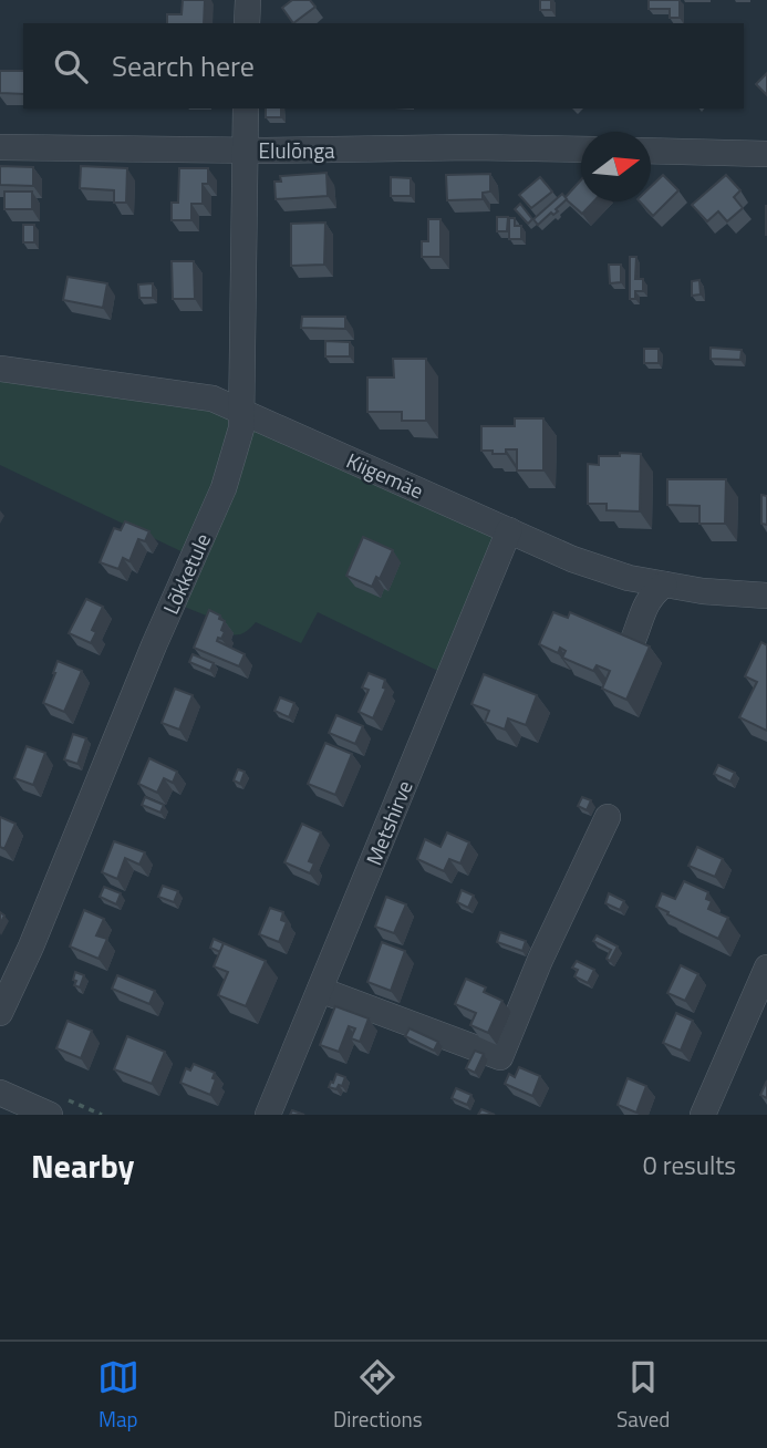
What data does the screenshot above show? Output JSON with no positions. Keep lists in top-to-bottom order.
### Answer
{
  "streets": {
    "street": [
      "Elulõnga",
      "Kiigemäe",
      "Lõkketule",
      "Metshirve"
    ]
  },
  "crossings": [
    ["Elulõnga", "Lõkketule"],
    ["Kiigemäe", "Lõkketule"],
    ["Kiigemäe", "Metshirve"]
  ],
  "north": "right",
  "page": {
    "search": "Search here",
    "heading": ["Nearby", "0 results"],
    "nav": ["Map", "Directions", "Saved"]
  }
}
